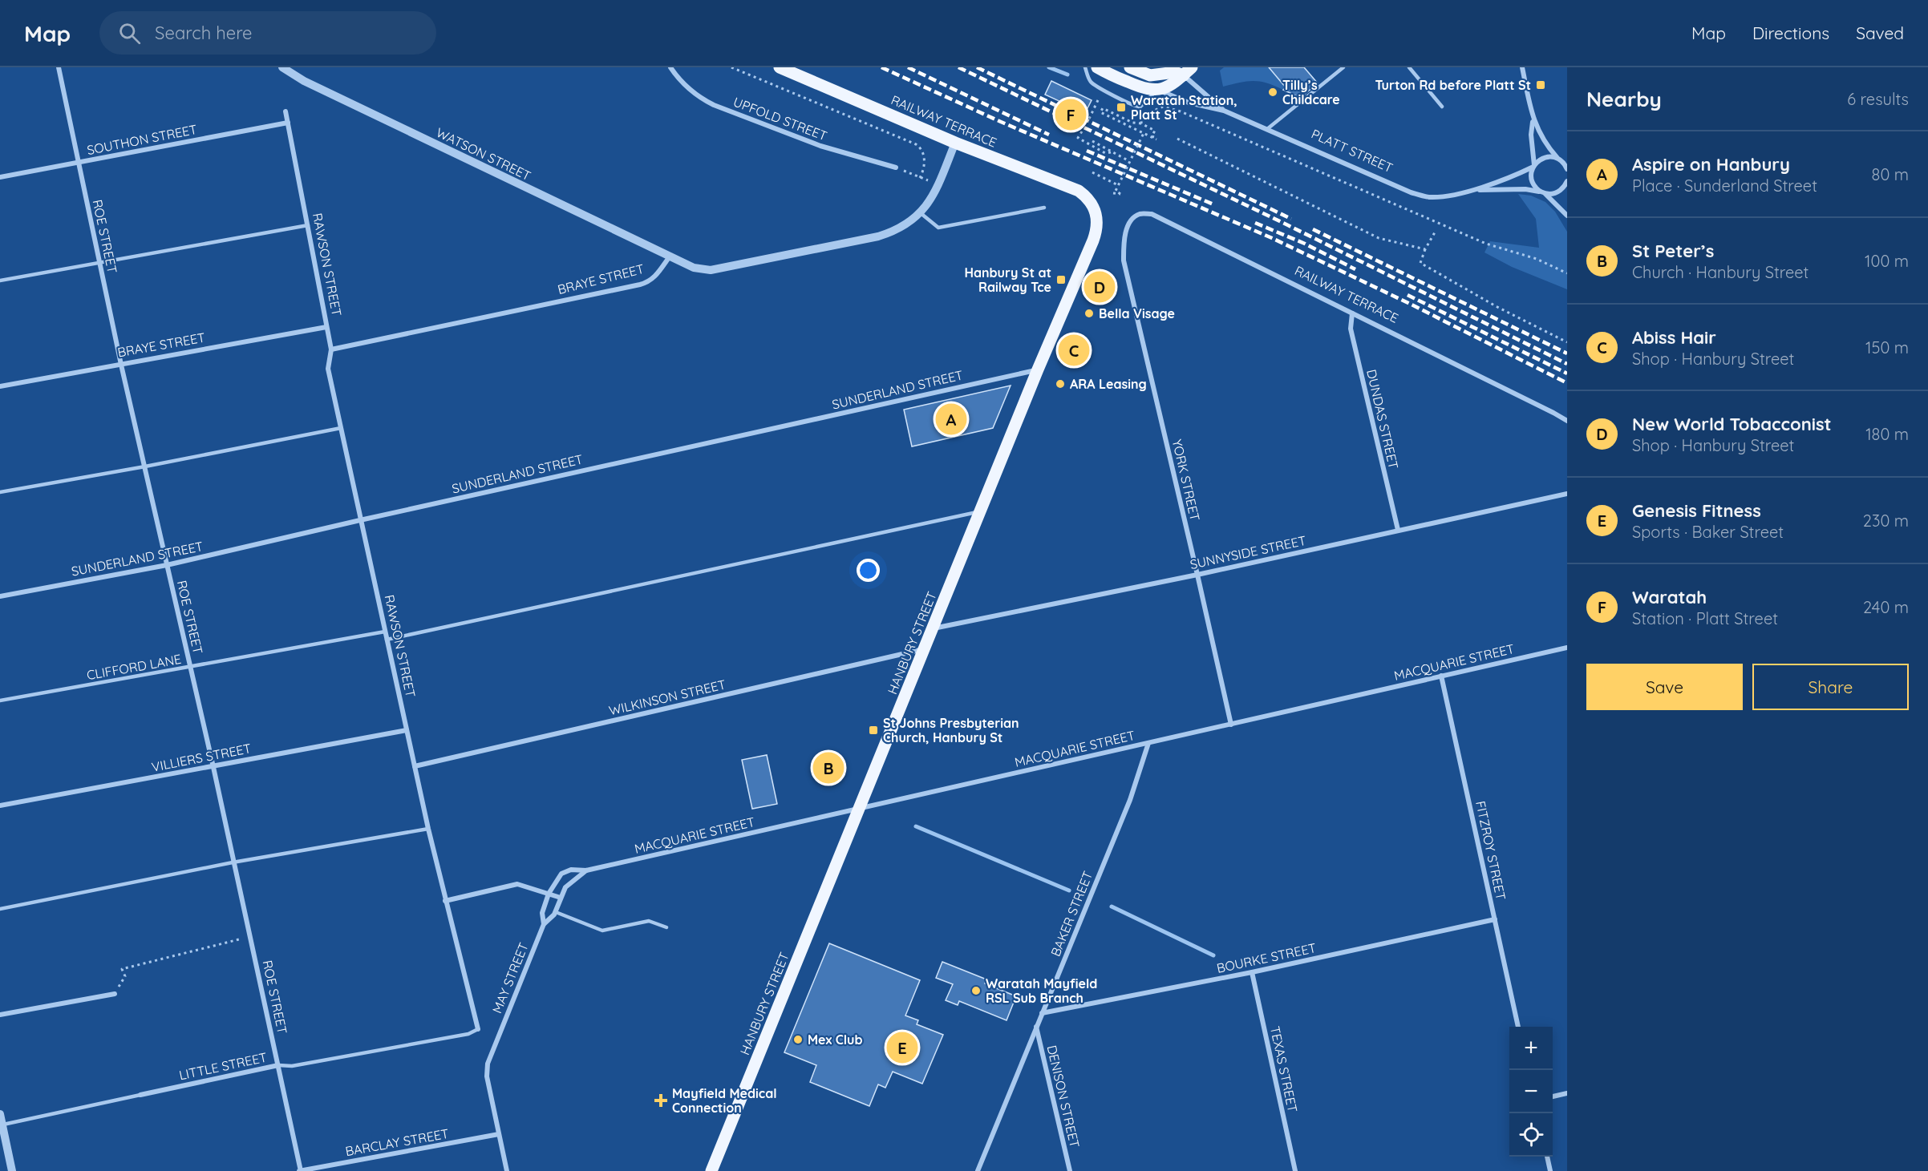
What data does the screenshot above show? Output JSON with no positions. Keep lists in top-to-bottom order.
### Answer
{
  "streets": {
    "main road": ["RAILWAY TERRACE", "HANBURY STREET"],
    "street": [
      "UPFOLD STREET",
      "SOUTHON STREET",
      "PLATT STREET",
      "WATSON STREET",
      "ROE STREET",
      "RAWSON STREET",
      "BRAYE STREET",
      "SUNDERLAND STREET",
      "DUNDAS STREET",
      "YORK STREET",
      "SUNNYSIDE STREET",
      "MACQUARIE STREET",
      "WILKINSON STREET",
      "VILLIERS STREET",
      "FITZROY STREET",
      "BAKER STREET",
      "BOURKE STREET",
      "MAY STREET",
      "LITTLE STREET",
      "TEXAS STREET",
      "DENISON STREET",
      "BARCLAY STREET"
    ],
    "lane": ["CLIFFORD LANE"]
  },
  "crossings": [
    ["RAILWAY TERRACE", "DUNDAS STREET"],
    ["RAILWAY TERRACE", "YORK STREET"],
    ["RAILWAY TERRACE", "HANBURY STREET"],
    ["SOUTHON STREET", "ROE STREET"],
    ["SOUTHON STREET", "RAWSON STREET"],
    ["WATSON STREET", "BRAYE STREET"],
    ["ROE STREET", "BRAYE STREET"],
    ["ROE STREET", "SUNDERLAND STREET"],
    ["ROE STREET", "CLIFFORD LANE"],
    ["ROE STREET", "VILLIERS STREET"],
    ["ROE STREET", "LITTLE STREET"],
    ["ROE STREET", "BARCLAY STREET"],
    ["RAWSON STREET", "BRAYE STREET"],
    ["RAWSON STREET", "SUNDERLAND STREET"],
    ["RAWSON STREET", "CLIFFORD LANE"],
    ["RAWSON STREET", "WILKINSON STREET"],
    ["RAWSON STREET", "VILLIERS STREET"],
    ["RAWSON STREET", "LITTLE STREET"],
    ["SUNDERLAND STREET", "HANBURY STREET"],
    ["DUNDAS STREET", "SUNNYSIDE STREET"],
    ["YORK STREET", "SUNNYSIDE STREET"],
    ["YORK STREET", "MACQUARIE STREET"],
    ["SUNNYSIDE STREET", "HANBURY STREET"],
    ["HANBURY STREET", "MACQUARIE STREET"],
    ["HANBURY STREET", "WILKINSON STREET"],
    ["MACQUARIE STREET", "FITZROY STREET"],
    ["MACQUARIE STREET", "BAKER STREET"],
    ["MACQUARIE STREET", "MAY STREET"],
    ["FITZROY STREET", "BOURKE STREET"],
    ["BAKER STREET", "BOURKE STREET"],
    ["BAKER STREET", "DENISON STREET"],
    ["BOURKE STREET", "TEXAS STREET"],
    ["MAY STREET", "BARCLAY STREET"]
  ],
  "places": {
    "transit": [
      "Turton Rd before Platt St",
      "Waratah Station, Platt St",
      "Hanbury St at Railway Tce",
      "St Johns Presbyterian Church, Hanbury St"
    ],
    "other": [
      "Tilly’s Childcare",
      "Bella Visage",
      "ARA Leasing",
      "Waratah Mayfield RSL Sub Branch",
      "Mex Club"
    ],
    "health": ["Mayfield Medical Connection"]
  },
  "page": {
    "header": "Map",
    "search": "Search here",
    "nav": ["Map", "Directions", "Saved"],
    "heading": ["Nearby", "6 results"],
    "pins": [
      "F",
      "D",
      "C",
      "A",
      "B",
      "E"
    ],
    "list": [
      {
        "mark": "A",
        "name": "Aspire on Hanbury",
        "note": "Place · Sunderland Street",
        "value": "80 m"
      },
      {
        "mark": "B",
        "name": "St Peter’s",
        "note": "Church · Hanbury Street",
        "value": "100 m"
      },
      {
        "mark": "C",
        "name": "Abiss Hair",
        "note": "Shop · Hanbury Street",
        "value": "150 m"
      },
      {
        "mark": "D",
        "name": "New World Tobacconist",
        "note": "Shop · Hanbury Street",
        "value": "180 m"
      },
      {
        "mark": "E",
        "name": "Genesis Fitness",
        "note": "Sports · Baker Street",
        "value": "230 m"
      },
      {
        "mark": "F",
        "name": "Waratah",
        "note": "Station · Platt Street",
        "value": "240 m"
      }
    ],
    "buttons": ["Save", "Share"],
    "map_buttons": ["+", "−"]
  }
}
